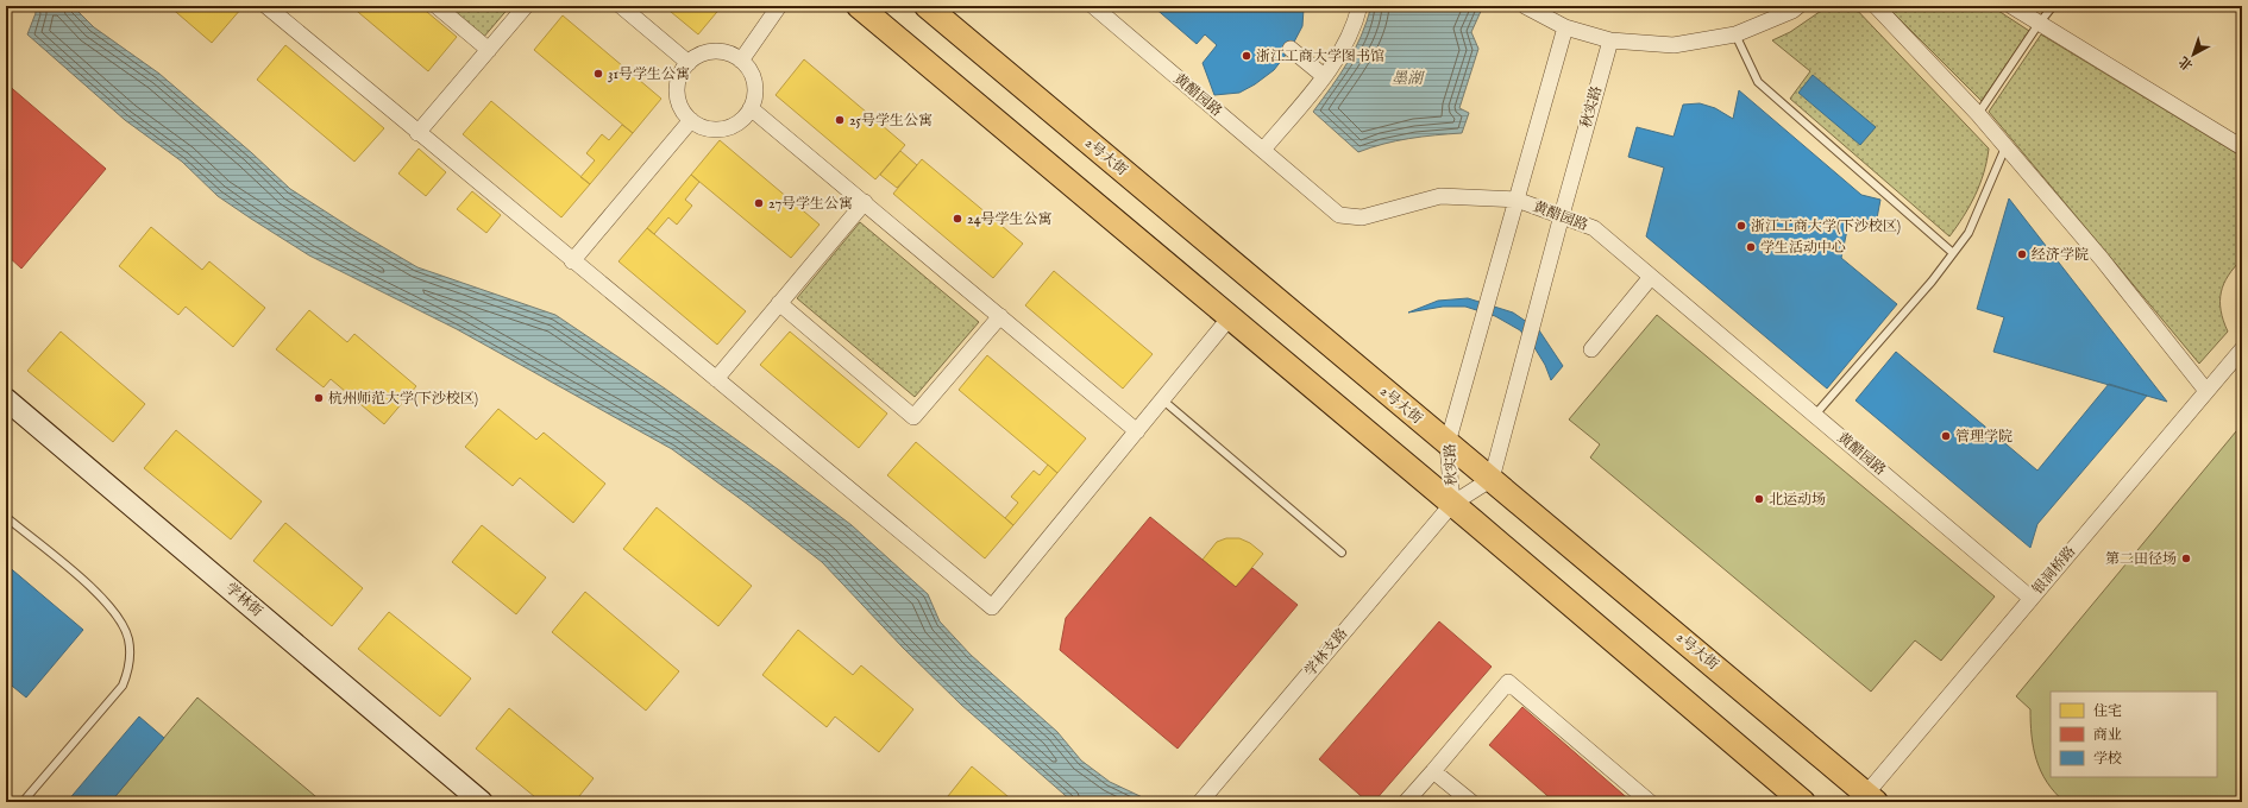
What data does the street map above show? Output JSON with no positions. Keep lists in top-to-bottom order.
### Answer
{
  "streets": {
    "main road": ["2号大街", "学林街"],
    "street": [
      "黄醋园路",
      "秋实路",
      "银洞桥路",
      "学林支路"
    ]
  },
  "crossings": [
    ["黄醋园路", "秋实路"],
    ["黄醋园路", "银洞桥路"],
    ["秋实路", "2号大街"],
    ["秋实路", "学林支路"],
    ["2号大街", "银洞桥路"]
  ],
  "water": ["墨湖"],
  "places": [
    "浙江工商大学图书馆",
    "31号学生公寓",
    "25号学生公寓",
    "27号学生公寓",
    "24号学生公寓",
    "浙江工商大学(下沙校区)",
    "学生活动中心",
    "经济学院",
    "杭州师范大学(下沙校区)",
    "管理学院",
    "北运动场",
    "第二田径场"
  ],
  "legend": ["住宅", "商业", "学校"],
  "north": "bottom left"
}
